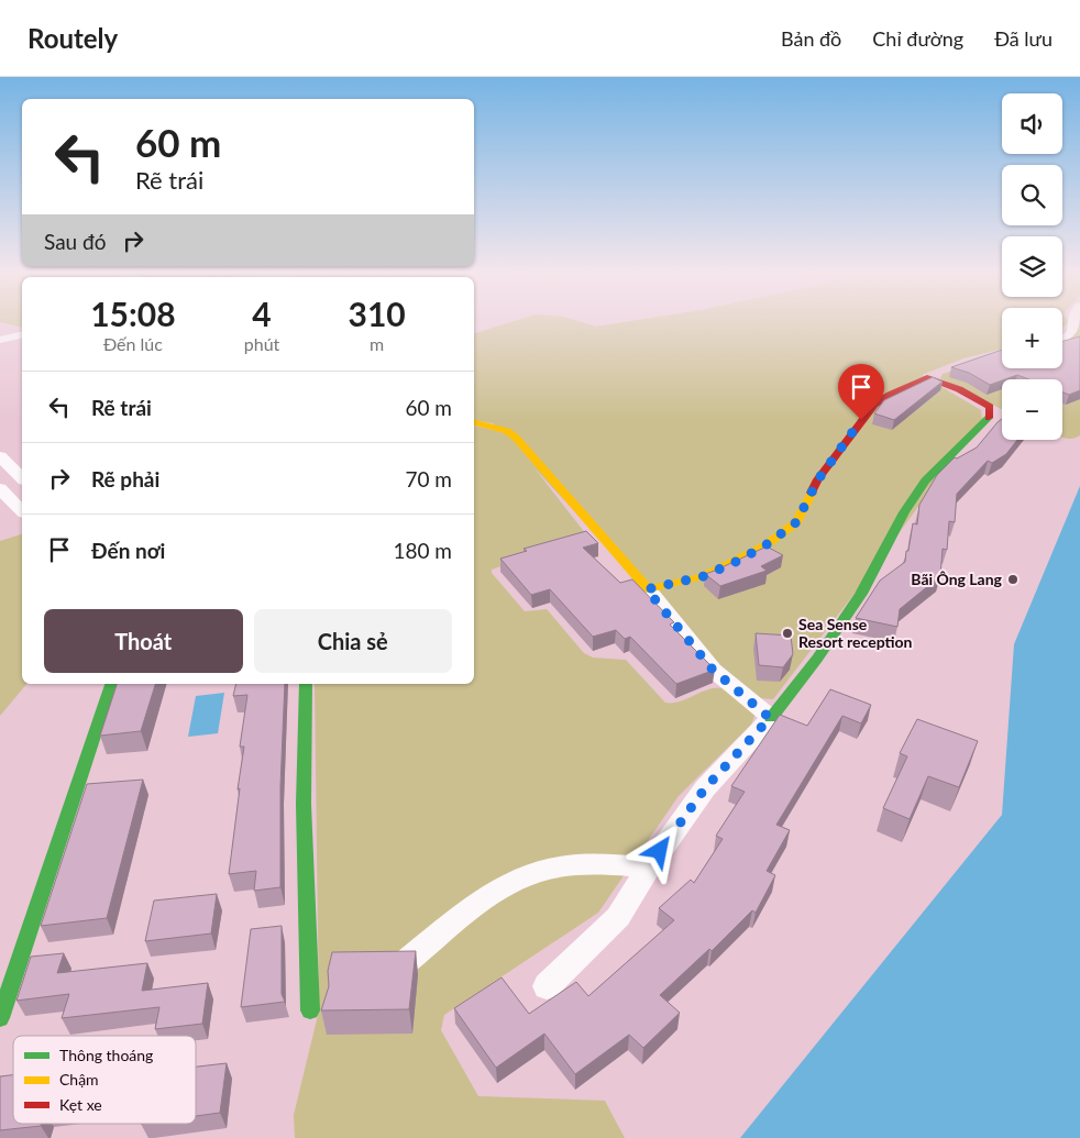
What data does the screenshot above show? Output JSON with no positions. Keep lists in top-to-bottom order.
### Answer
{
  "places": ["Bãi Ông Lang", "Sea Sense Resort reception"],
  "legend": ["Thông thoáng", "Chậm", "Kẹt xe"],
  "page": {
    "header": "Routely",
    "nav": ["Bản đồ", "Chỉ đường", "Đã lưu"],
    "map_buttons": ["+", "−"],
    "turn": ["60 m", "Rẽ trái"],
    "then": "Sau đó",
    "eta": [
      "15:08",
      "Đến lúc",
      "4",
      "phút",
      "310",
      "m"
    ],
    "list": [
      {
        "name": "Rẽ trái",
        "value": "60 m"
      },
      {
        "name": "Rẽ phải",
        "value": "70 m"
      },
      {
        "name": "Đến nơi",
        "value": "180 m"
      }
    ],
    "buttons": ["Thoát", "Chia sẻ"]
  }
}
